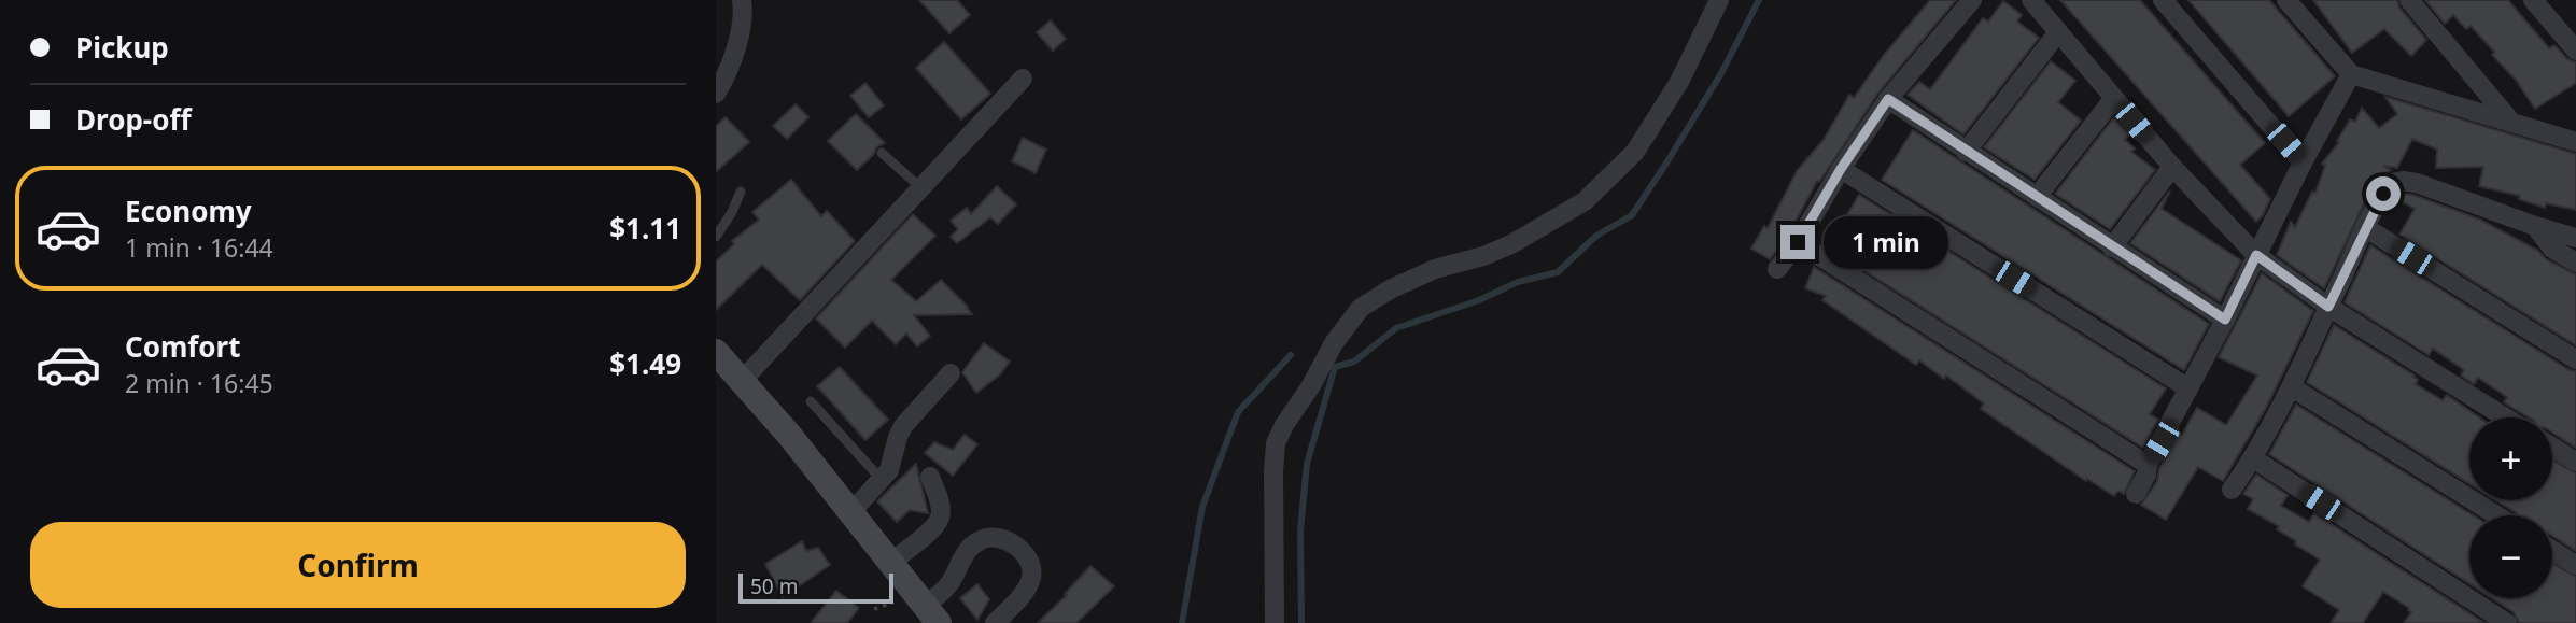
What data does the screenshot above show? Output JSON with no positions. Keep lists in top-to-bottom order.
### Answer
{
  "scale_bar": "50 m",
  "page": {
    "banner": ["Pickup", "Drop-off"],
    "list": [
      {
        "name": "Economy",
        "note": "1 min · 16:44",
        "value": "$1.11"
      },
      {
        "name": "Comfort",
        "note": "2 min · 16:45",
        "value": "$1.49"
      }
    ],
    "bubble": "1 min",
    "map_buttons": ["+", "−"],
    "buttons": "Confirm",
    "scale": "50 m"
  }
}
